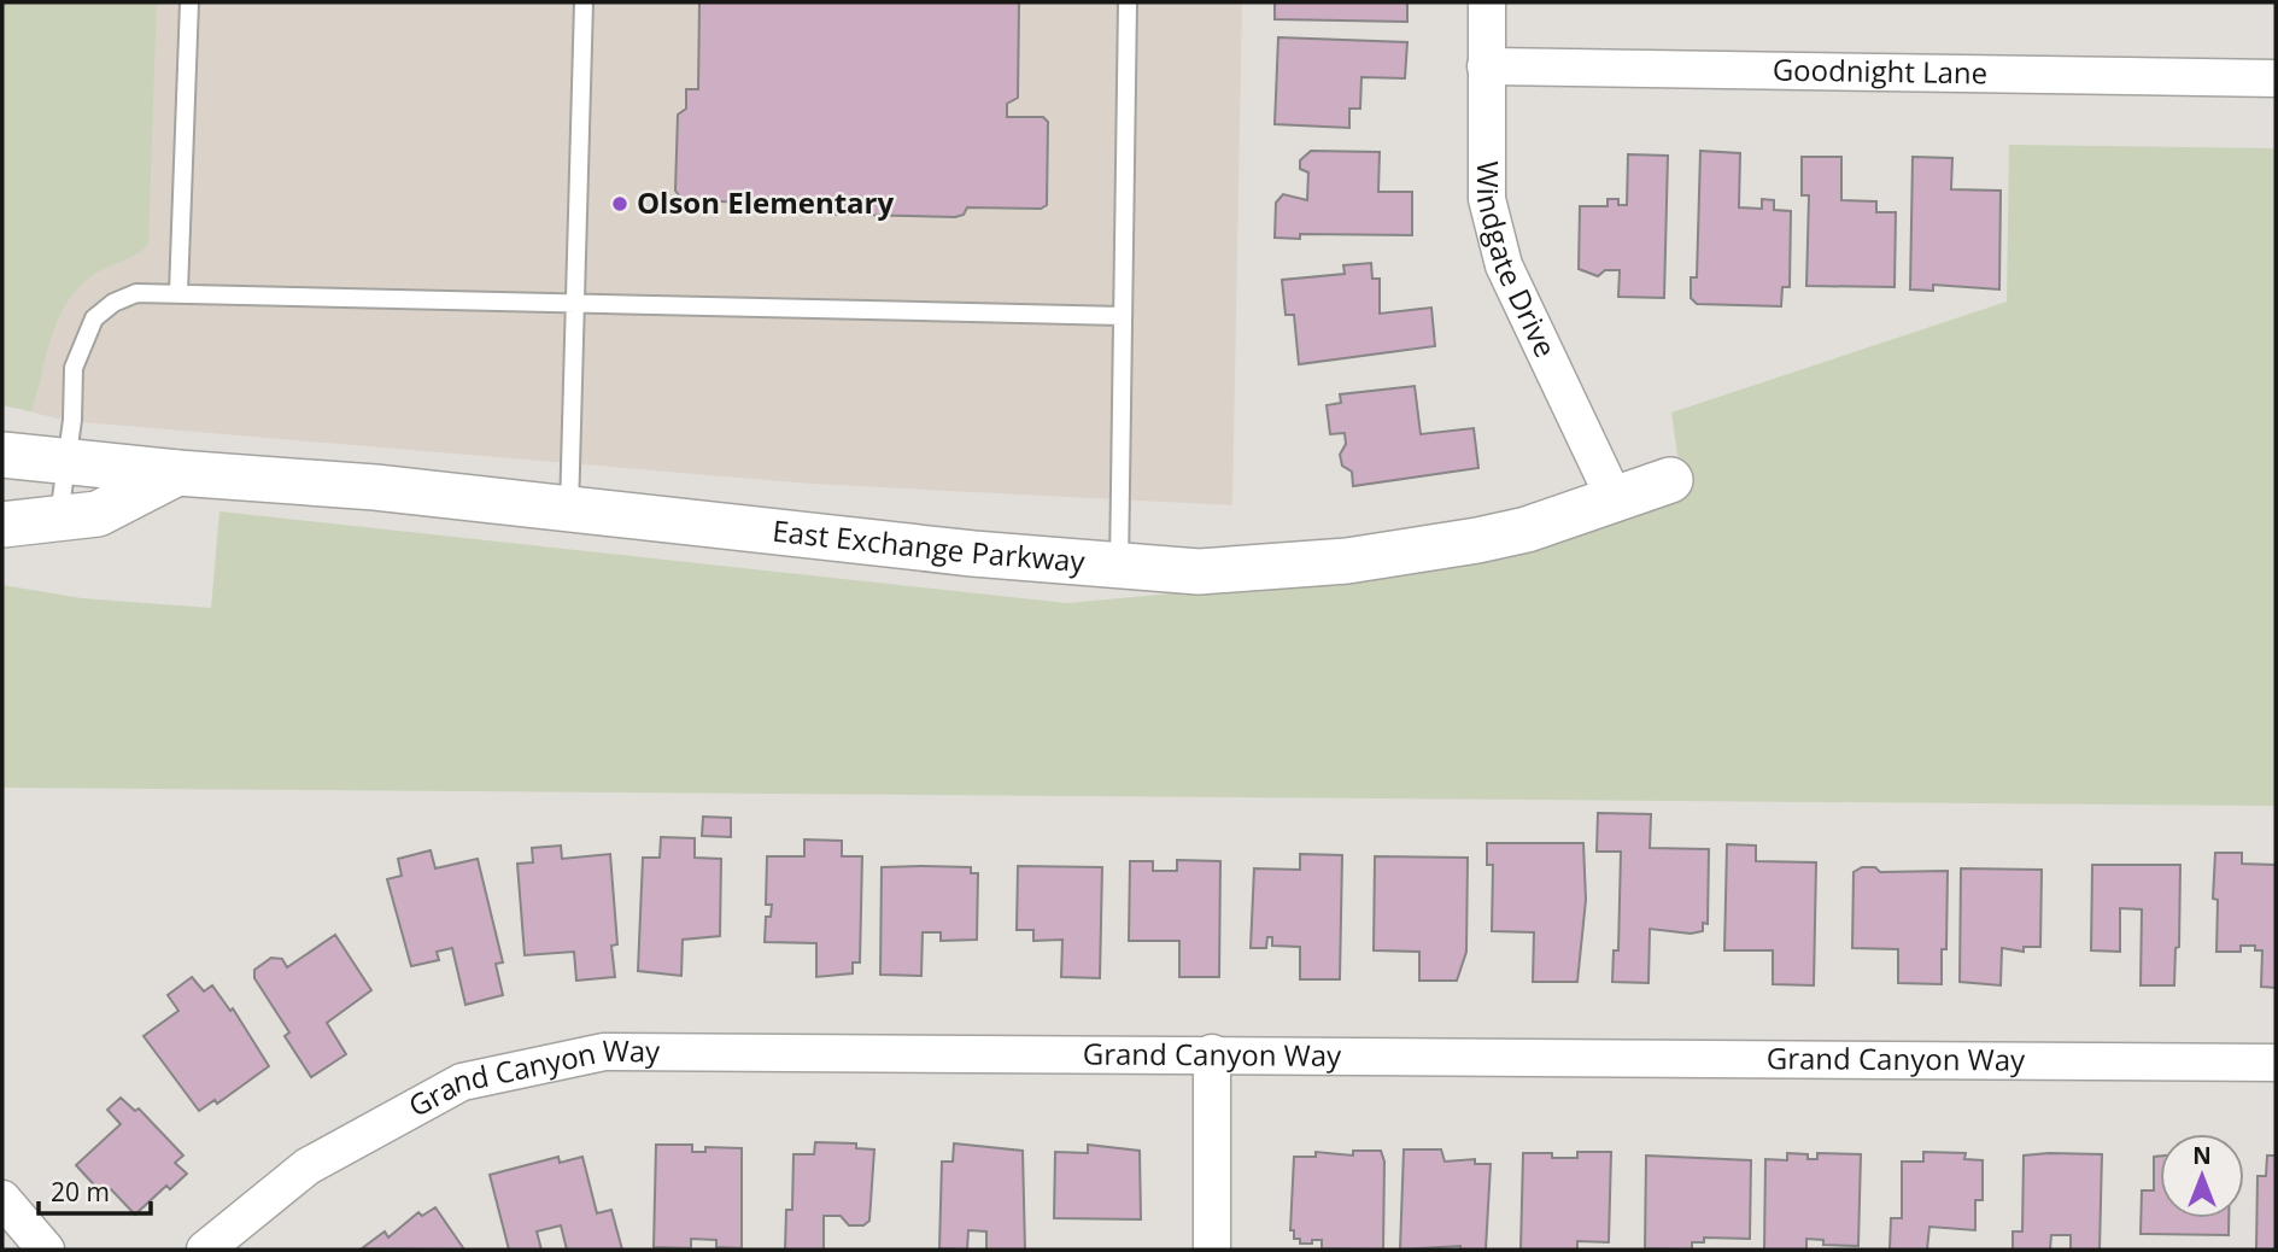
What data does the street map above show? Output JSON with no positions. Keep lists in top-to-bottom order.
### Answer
{
  "streets": {
    "street": [
      "Goodnight Lane",
      "Windgate Drive",
      "East Exchange Parkway",
      "Grand Canyon Way"
    ]
  },
  "crossings": [
    ["Goodnight Lane", "Windgate Drive"],
    ["Windgate Drive", "East Exchange Parkway"]
  ],
  "places": ["Olson Elementary"],
  "scale_bar": "20 m",
  "north": "top"
}
